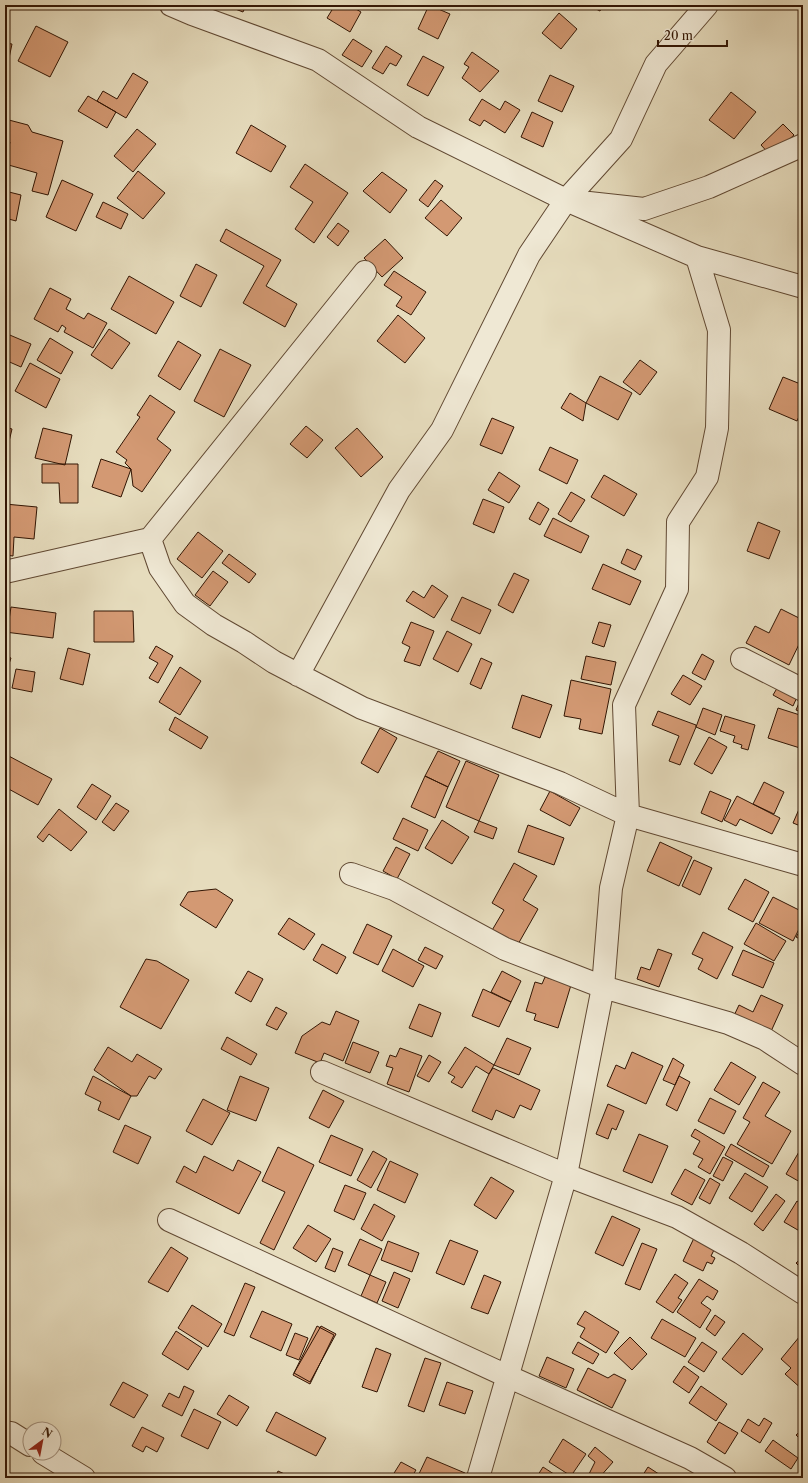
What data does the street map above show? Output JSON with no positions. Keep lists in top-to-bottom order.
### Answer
{
  "scale_bar": "20 m",
  "north": "top right"
}
